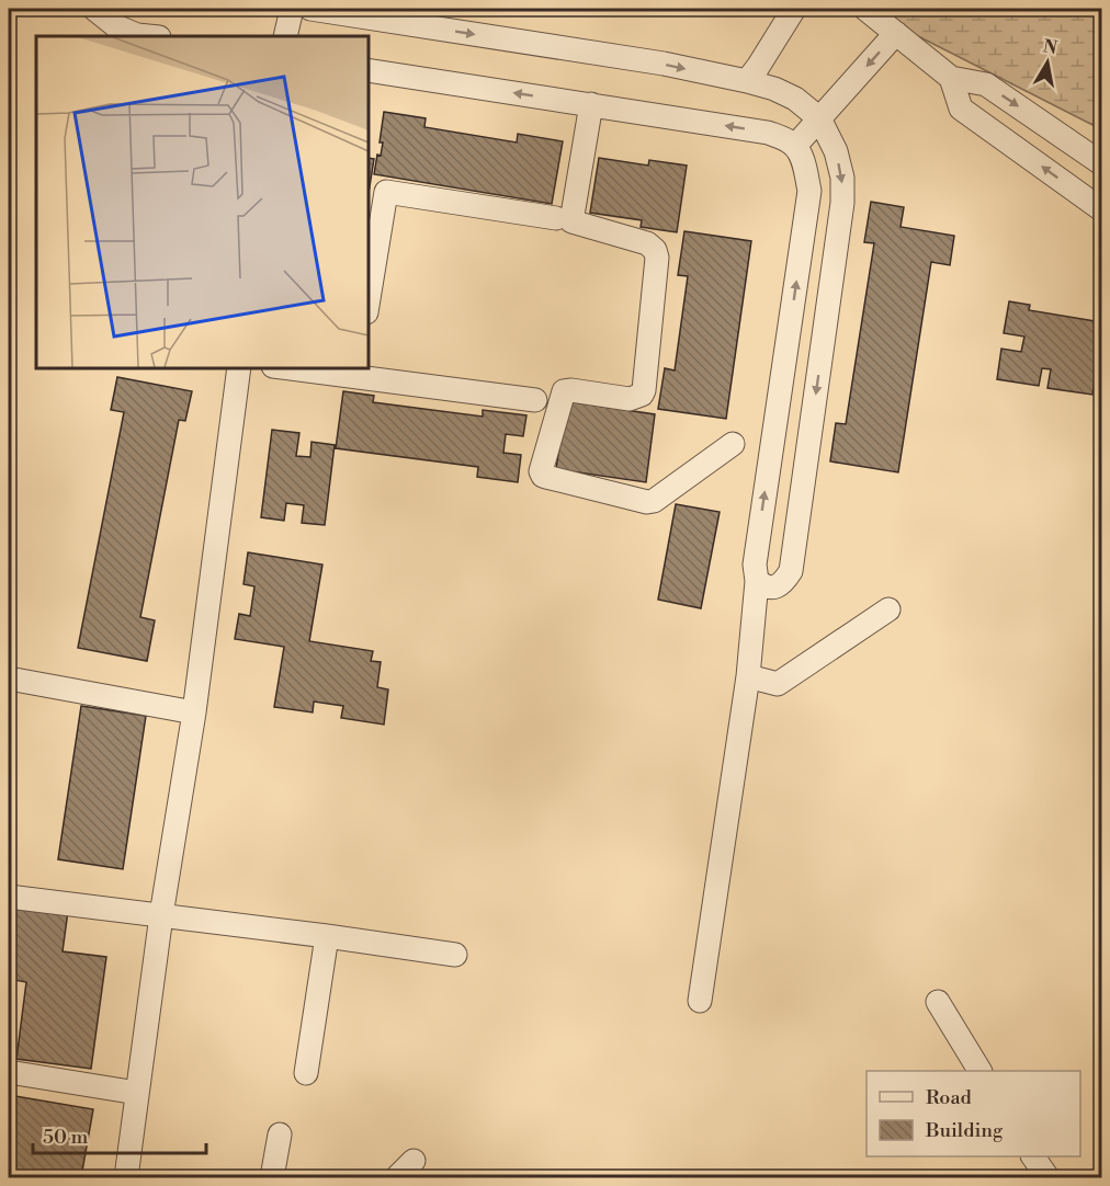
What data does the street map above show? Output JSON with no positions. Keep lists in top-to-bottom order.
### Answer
{
  "legend": ["Road", "Building"],
  "scale_bar": "50 m",
  "north": "top"
}
